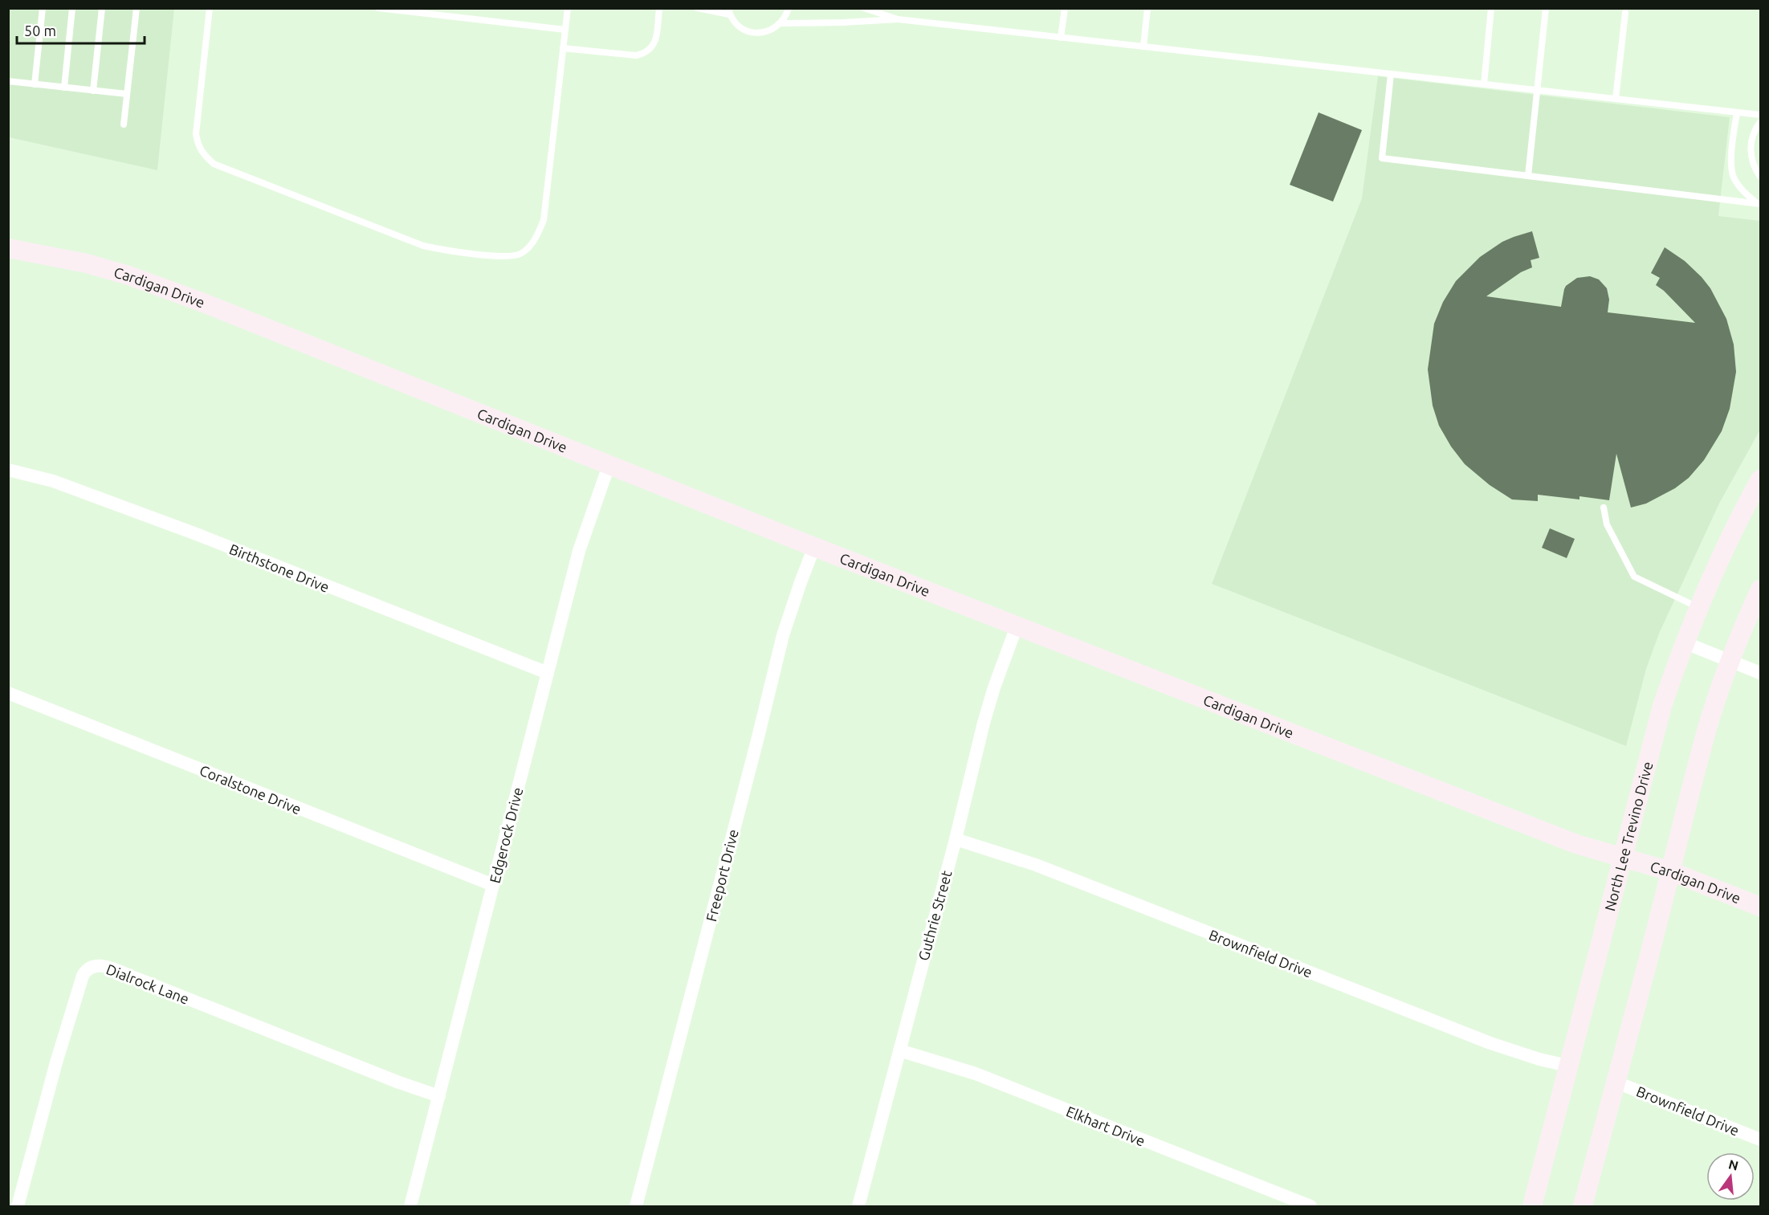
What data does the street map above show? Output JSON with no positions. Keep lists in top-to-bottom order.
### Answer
{
  "streets": {
    "street": [
      "Cardigan Drive",
      "Birthstone Drive",
      "Coralstone Drive",
      "Edgerock Drive",
      "North Lee Trevino Drive",
      "Freeport Drive",
      "Guthrie Street",
      "Brownfield Drive",
      "Dialrock Lane",
      "Elkhart Drive"
    ]
  },
  "crossings": [
    ["Cardigan Drive", "Edgerock Drive"],
    ["Cardigan Drive", "North Lee Trevino Drive"],
    ["Cardigan Drive", "Freeport Drive"],
    ["Cardigan Drive", "Guthrie Street"],
    ["Birthstone Drive", "Edgerock Drive"],
    ["Coralstone Drive", "Edgerock Drive"],
    ["Edgerock Drive", "Dialrock Lane"],
    ["North Lee Trevino Drive", "Brownfield Drive"],
    ["Guthrie Street", "Brownfield Drive"],
    ["Guthrie Street", "Elkhart Drive"]
  ],
  "scale_bar": "50 m",
  "north": "top"
}
